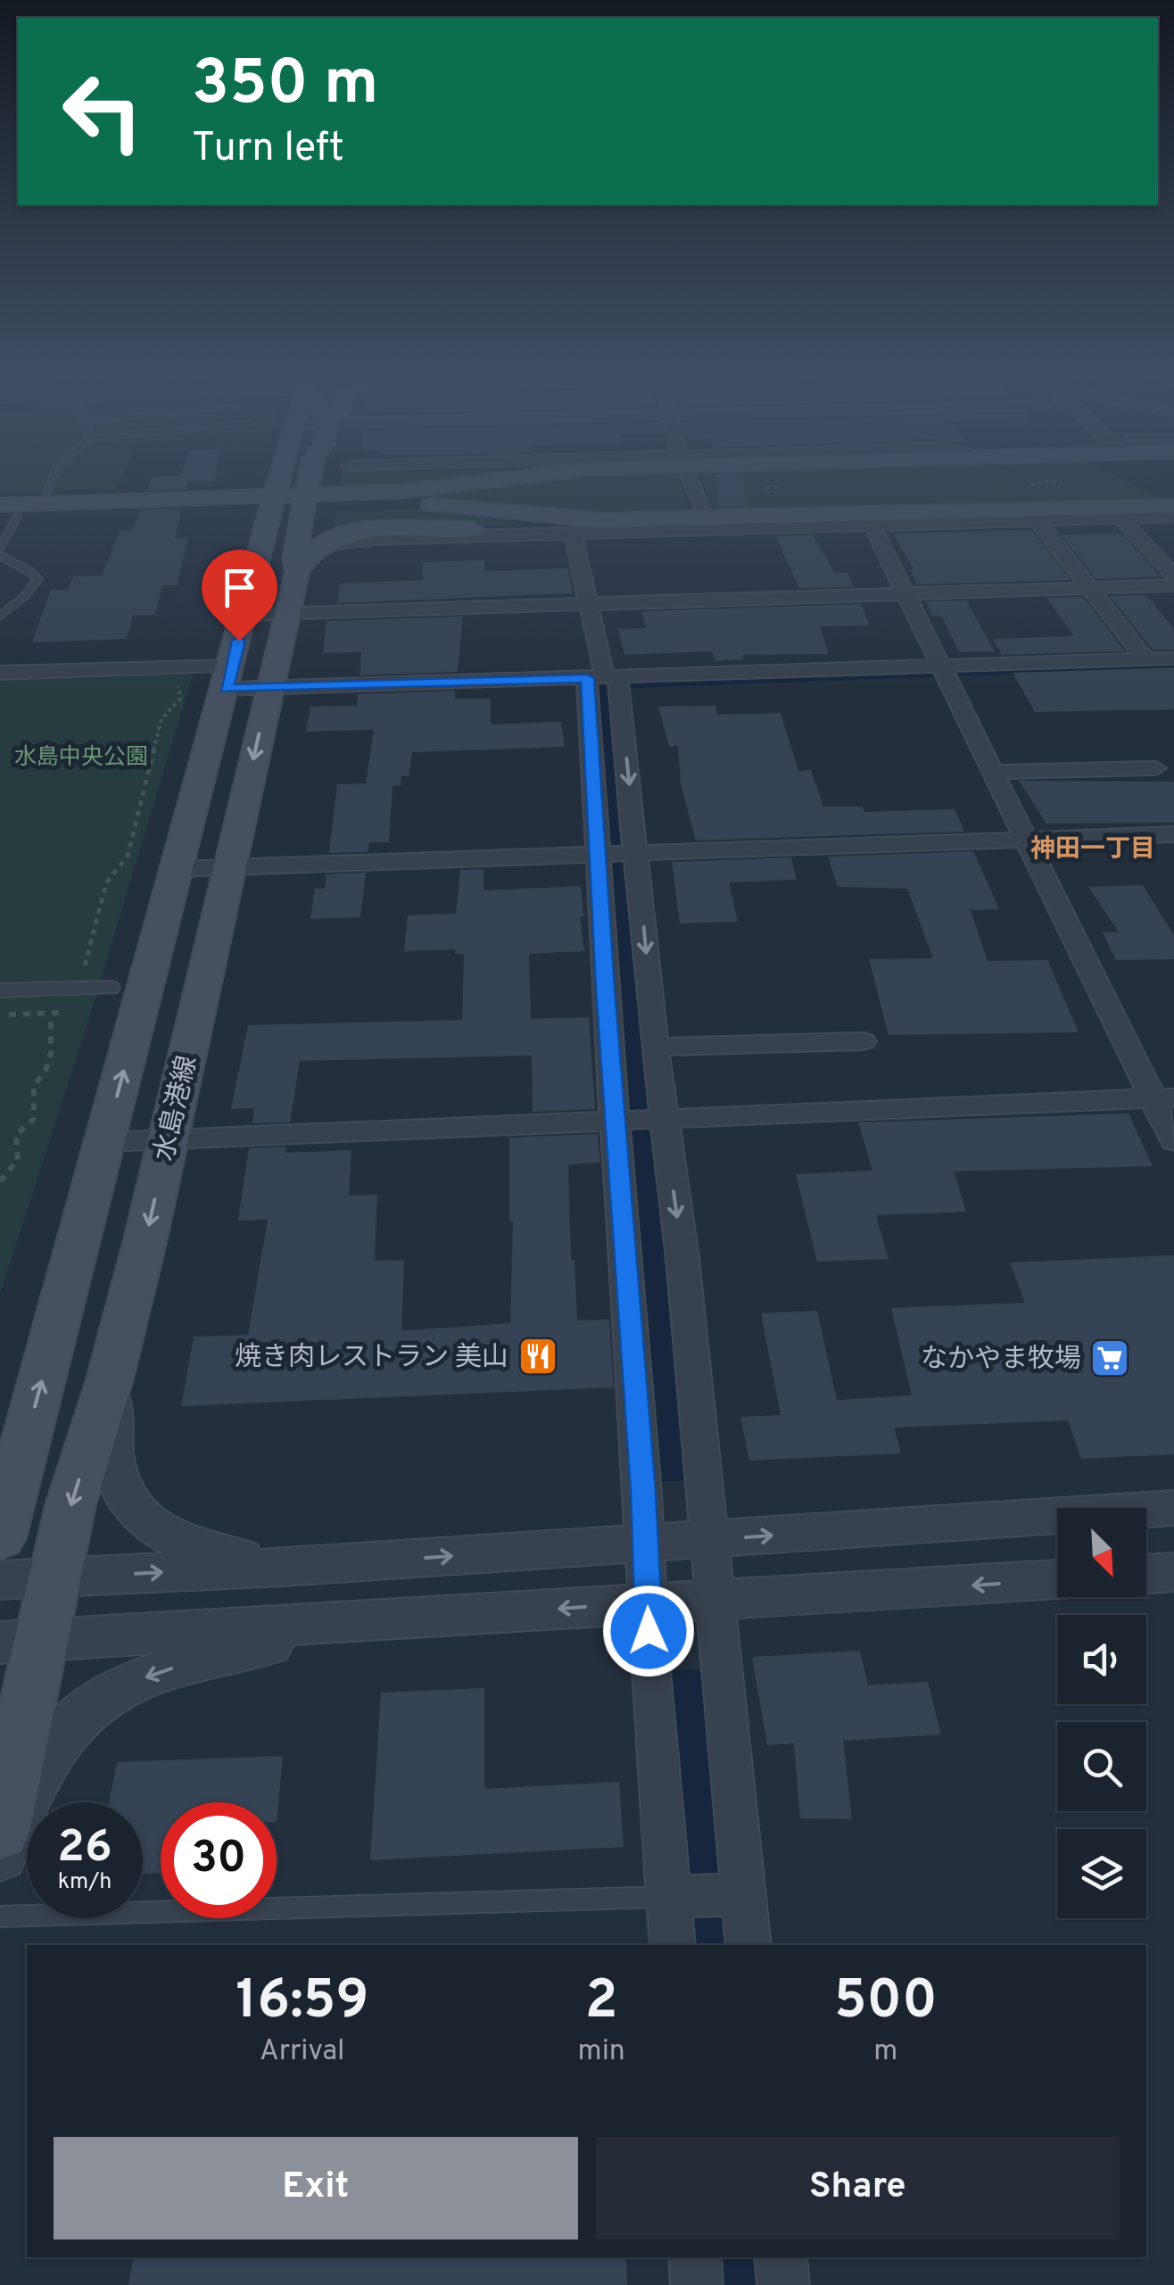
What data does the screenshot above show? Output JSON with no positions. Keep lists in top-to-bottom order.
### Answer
{
  "streets": {
    "main road": ["水島港線"]
  },
  "districts": ["神田一丁目"],
  "parks": ["水島中央公園"],
  "places": {
    "restaurant": ["焼き肉レストラン 美山"],
    "supermarket": ["なかやま牧場"]
  },
  "north": "bottom right",
  "page": {
    "turn": ["350 m", "Turn left"],
    "speed": "26 km/h",
    "limit": "30",
    "eta": [
      "16:59",
      "Arrival",
      "2",
      "min",
      "500",
      "m"
    ],
    "buttons": ["Exit", "Share"]
  }
}
